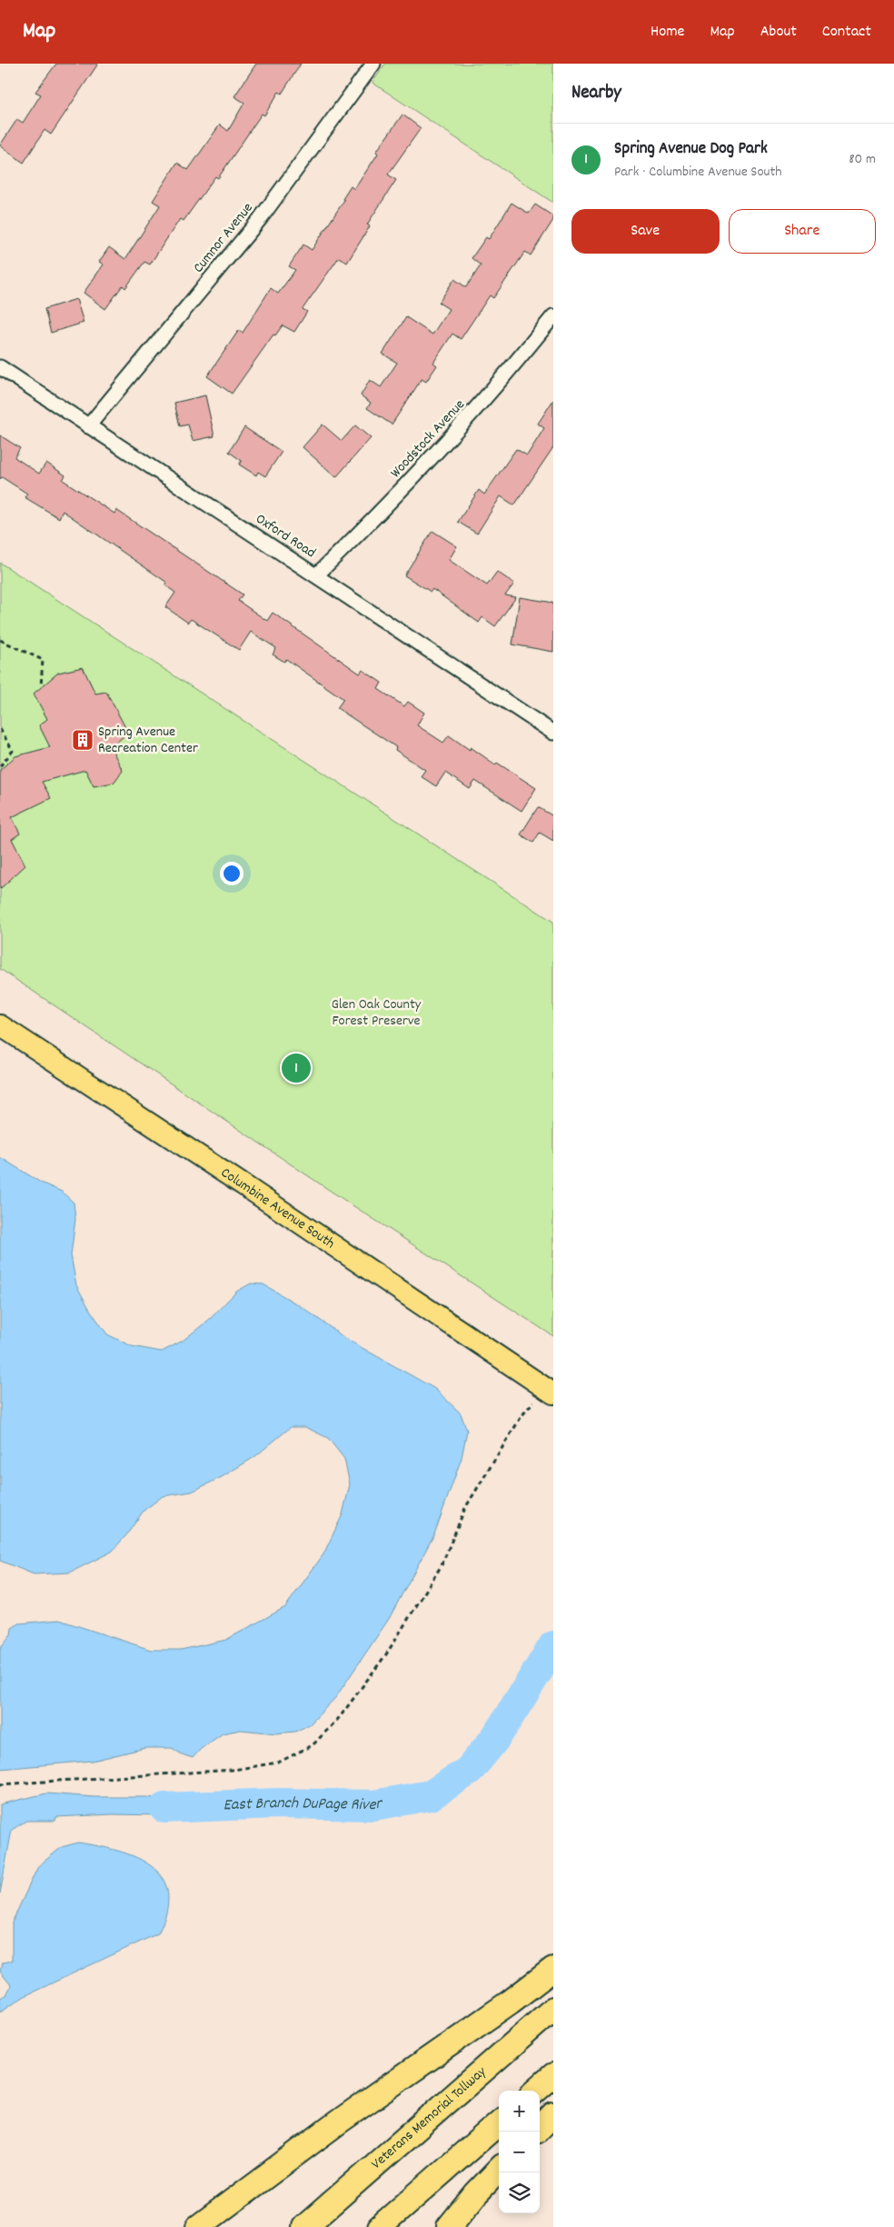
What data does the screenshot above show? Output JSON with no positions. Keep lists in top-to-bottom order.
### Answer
{
  "streets": {
    "highway": ["Veterans Memorial Tollway"],
    "main road": ["Columbine Avenue South"],
    "street": ["Cumnor Avenue", "Woodstock Avenue", "Oxford Road"]
  },
  "crossings": [
    ["Cumnor Avenue", "Oxford Road"],
    ["Woodstock Avenue", "Oxford Road"]
  ],
  "water": ["East Branch DuPage River"],
  "parks": ["Glen Oak County Forest Preserve"],
  "places": {
    "building": ["Spring Avenue Recreation Center"]
  },
  "page": {
    "header": "Map",
    "nav": [
      "Home",
      "Map",
      "About",
      "Contact"
    ],
    "heading": "Nearby",
    "list": [
      {
        "mark": "1",
        "name": "Spring Avenue Dog Park",
        "note": "Park · Columbine Avenue South",
        "value": "80 m"
      }
    ],
    "buttons": ["Save", "Share"],
    "pins": "1",
    "map_buttons": ["+", "−"]
  }
}
